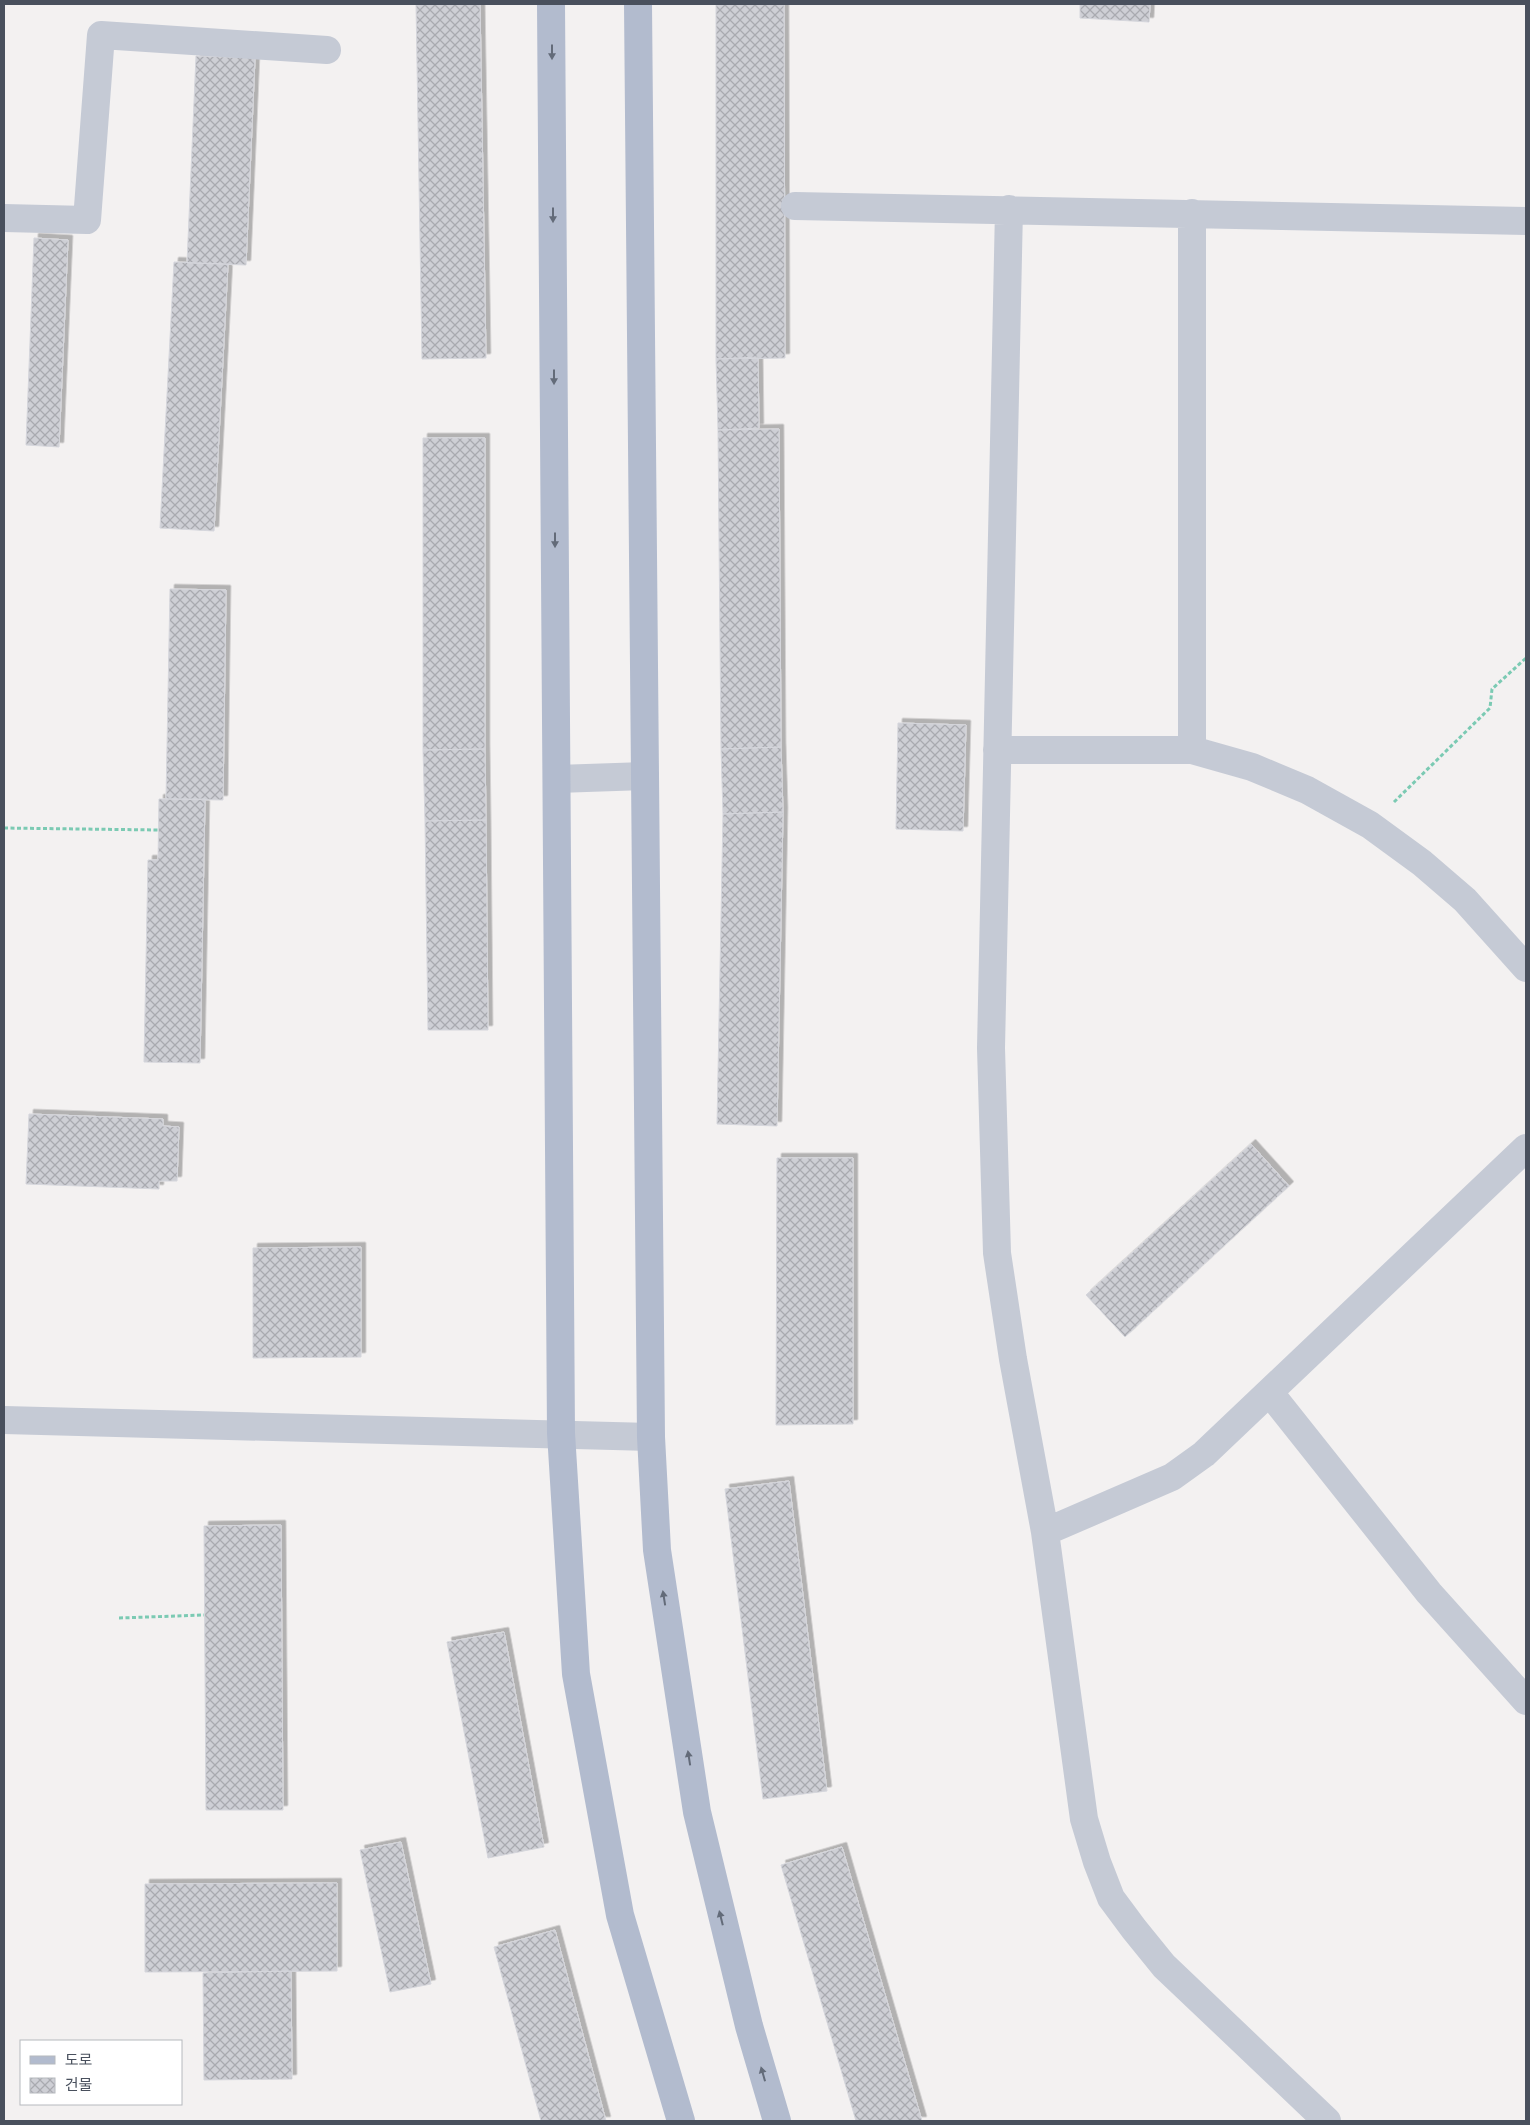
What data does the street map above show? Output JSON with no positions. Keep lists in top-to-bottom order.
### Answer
{
  "legend": ["도로", "건물"]
}
